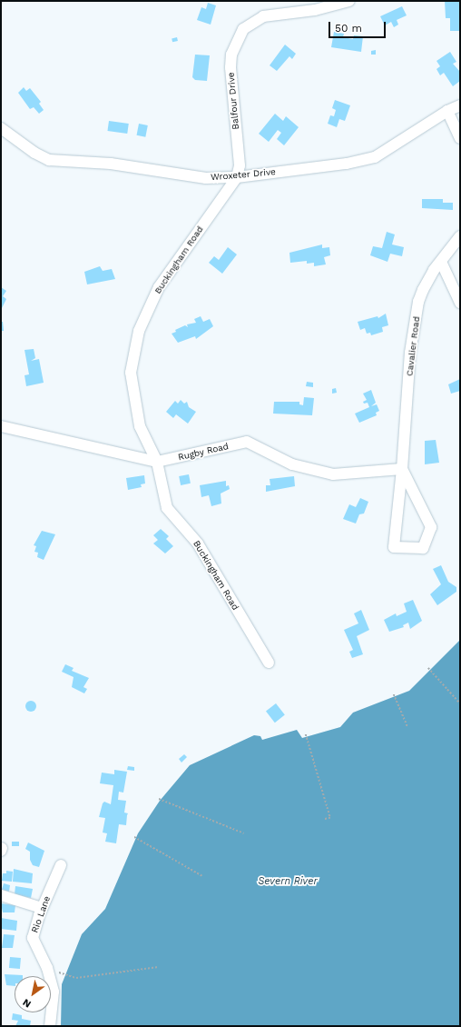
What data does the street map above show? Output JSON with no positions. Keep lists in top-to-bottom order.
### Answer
{
  "streets": {
    "street": [
      "Balfour Drive",
      "Wroxeter Drive",
      "Buckingham Road",
      "Cavalier Road",
      "Rugby Road",
      "Rio Lane"
    ]
  },
  "crossings": [
    ["Balfour Drive", "Wroxeter Drive"],
    ["Balfour Drive", "Buckingham Road"],
    ["Wroxeter Drive", "Buckingham Road"],
    ["Buckingham Road", "Rugby Road"],
    ["Cavalier Road", "Rugby Road"]
  ],
  "water": ["Severn River"],
  "scale_bar": "50 m",
  "north": "bottom left"
}
